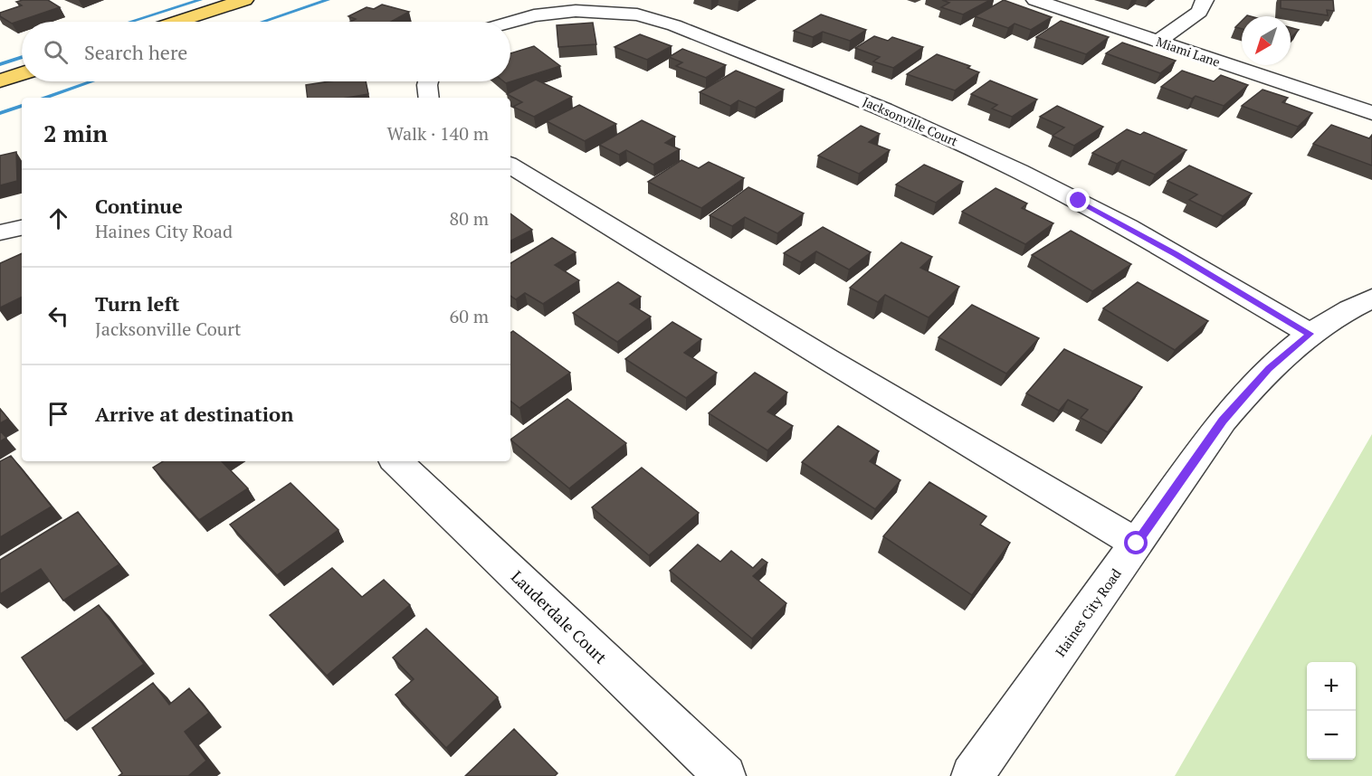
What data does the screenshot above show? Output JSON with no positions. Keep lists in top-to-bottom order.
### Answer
{
  "streets": {
    "street": [
      "Miami Lane",
      "Jacksonville Court",
      "Haines City Road",
      "Lauderdale Court"
    ]
  },
  "crossings": [
    ["Jacksonville Court", "Haines City Road"]
  ],
  "north": "bottom left",
  "page": {
    "search": "Search here",
    "heading": ["2 min", "Walk · 140 m"],
    "list": [
      ["Continue", "Haines City Road", "80 m"],
      ["Turn left", "Jacksonville Court", "60 m"],
      "Arrive at destination"
    ],
    "map_buttons": ["+", "−"]
  }
}
